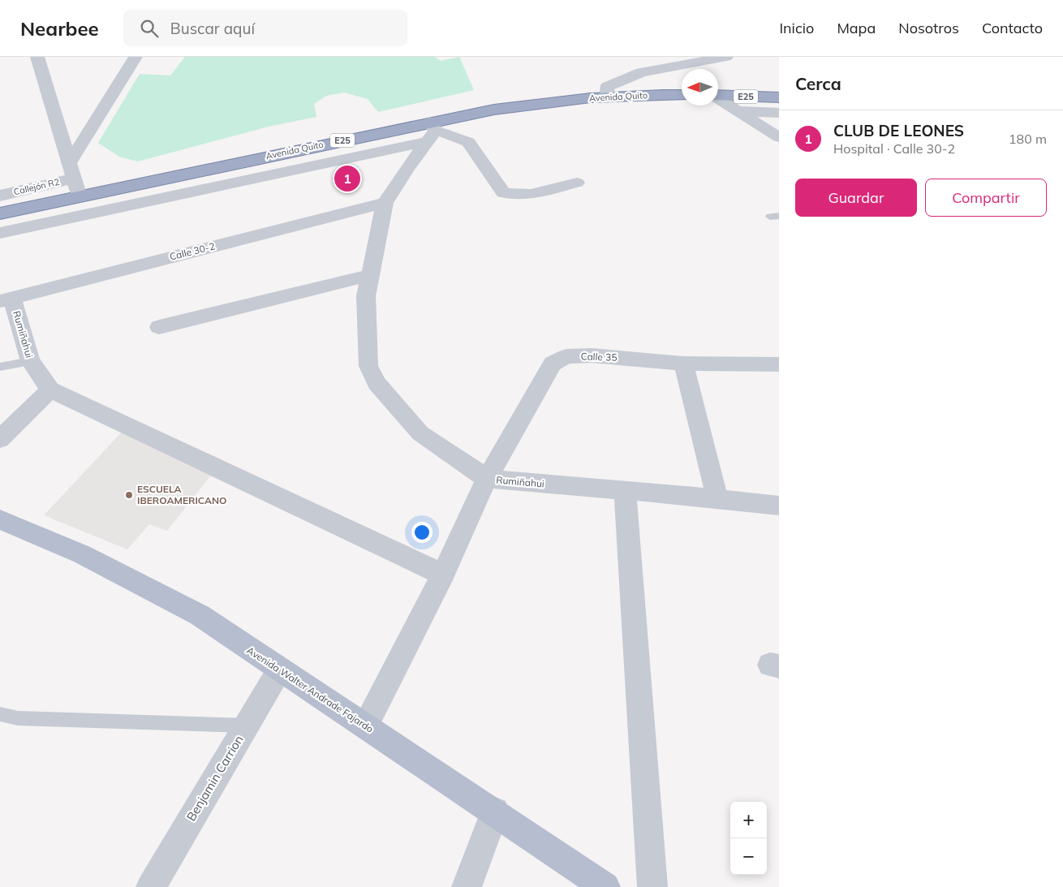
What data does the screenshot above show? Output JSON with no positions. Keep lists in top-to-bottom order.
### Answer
{
  "streets": {
    "highway": ["Avenida Quito", "E25"],
    "main road": ["Avenida Walter Andrade Fajardo"],
    "street": [
      "Callejón R2",
      "Calle 30-2",
      "Rumiñahui",
      "Calle 35",
      "Benjamin Carrion"
    ]
  },
  "crossings": [
    ["Calle 30-2", "Rumiñahui"],
    ["Rumiñahui", "Calle 35"],
    ["Rumiñahui", "Avenida Walter Andrade Fajardo"],
    ["Avenida Walter Andrade Fajardo", "Benjamin Carrion"]
  ],
  "places": ["ESCUELA IBEROAMERICANO"],
  "north": "left",
  "page": {
    "header": "Nearbee",
    "search": "Buscar aquí",
    "nav": [
      "Inicio",
      "Mapa",
      "Nosotros",
      "Contacto"
    ],
    "heading": "Cerca",
    "list": [
      {
        "mark": "1",
        "name": "CLUB DE LEONES",
        "note": "Hospital · Calle 30-2",
        "value": "180 m"
      }
    ],
    "pins": "1",
    "buttons": ["Guardar", "Compartir"],
    "map_buttons": ["+", "−"]
  }
}
